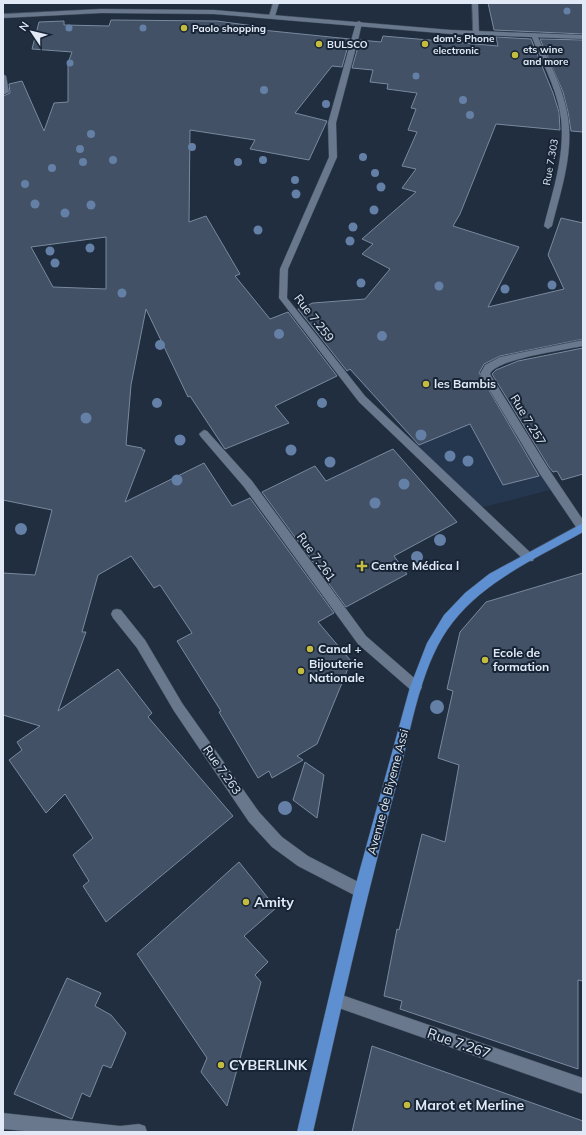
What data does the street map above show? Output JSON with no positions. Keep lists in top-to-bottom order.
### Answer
{
  "streets": {
    "main road": ["Avenue de Biyeme Assi"],
    "street": [
      "Rue 7.303",
      "Rue 7.259",
      "Rue 7.257",
      "Rue 7.261",
      "Rue 7.263",
      "Rue 7.267"
    ]
  },
  "crossings": [
    ["Rue 7.259", "Avenue de Biyeme Assi"],
    ["Rue 7.257", "Avenue de Biyeme Assi"],
    ["Rue 7.261", "Avenue de Biyeme Assi"],
    ["Rue 7.263", "Avenue de Biyeme Assi"],
    ["Avenue de Biyeme Assi", "Rue 7.267"]
  ],
  "places": {
    "other": [
      "Paolo shopping",
      "BULSCO",
      "dom's Phone electronic",
      "ets wine and more",
      "les Bambis",
      "Canal +",
      "Ecole de formation",
      "Bijouterie Nationale",
      "Amity",
      "CYBERLINK",
      "Marot et Merline"
    ],
    "health": ["Centre Médica l"]
  },
  "north": "top left"
}
